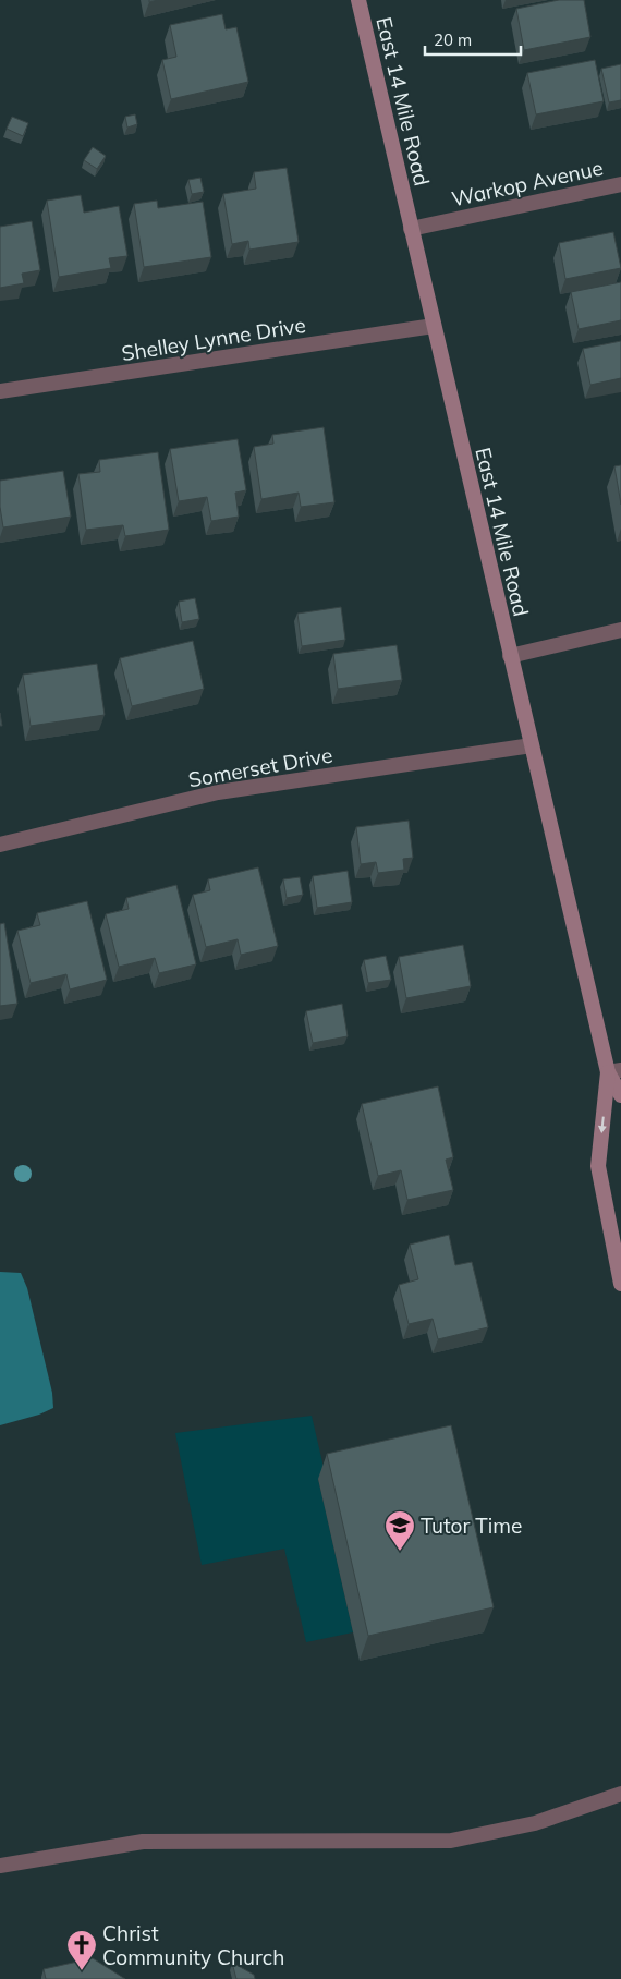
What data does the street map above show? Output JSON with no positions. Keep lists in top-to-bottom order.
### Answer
{
  "streets": {
    "main road": ["East 14 Mile Road"],
    "street": ["Warkop Avenue", "Shelley Lynne Drive", "Somerset Drive"]
  },
  "crossings": [
    ["East 14 Mile Road", "Warkop Avenue"],
    ["East 14 Mile Road", "Shelley Lynne Drive"],
    ["East 14 Mile Road", "Somerset Drive"]
  ],
  "places": {
    "school or university": ["Tutor Time"],
    "church": ["Christ Community Church"]
  },
  "scale_bar": "20 m"
}
